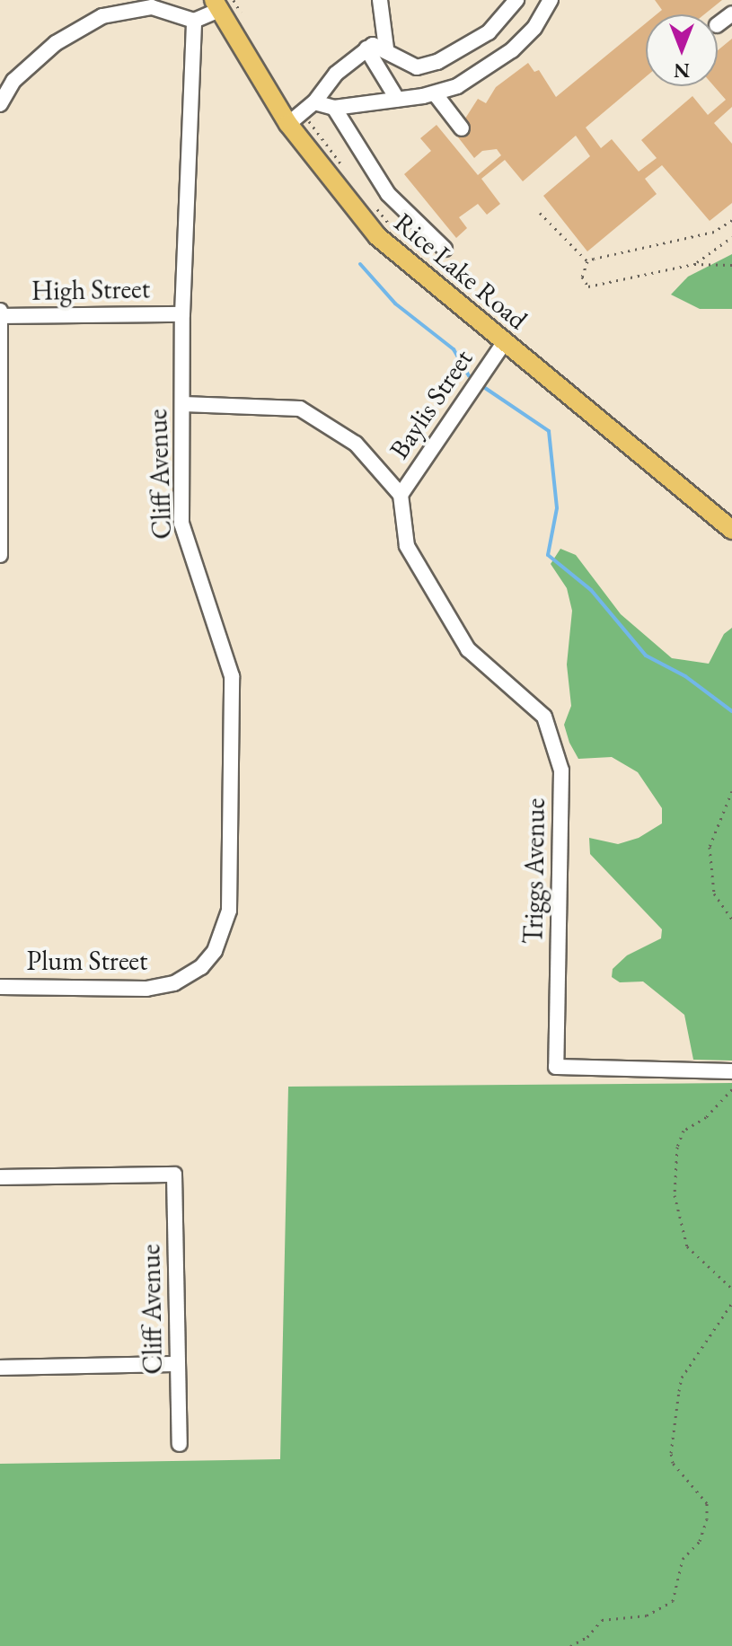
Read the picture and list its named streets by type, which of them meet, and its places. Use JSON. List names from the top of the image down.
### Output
{
  "streets": {
    "main road": ["Rice Lake Road"],
    "street": [
      "High Street",
      "Baylis Street",
      "Cliff Avenue",
      "Triggs Avenue",
      "Plum Street"
    ]
  },
  "crossings": [
    ["Rice Lake Road", "Baylis Street"],
    ["High Street", "Cliff Avenue"],
    ["Baylis Street", "Triggs Avenue"],
    ["Cliff Avenue", "Plum Street"]
  ],
  "north": "bottom"
}
